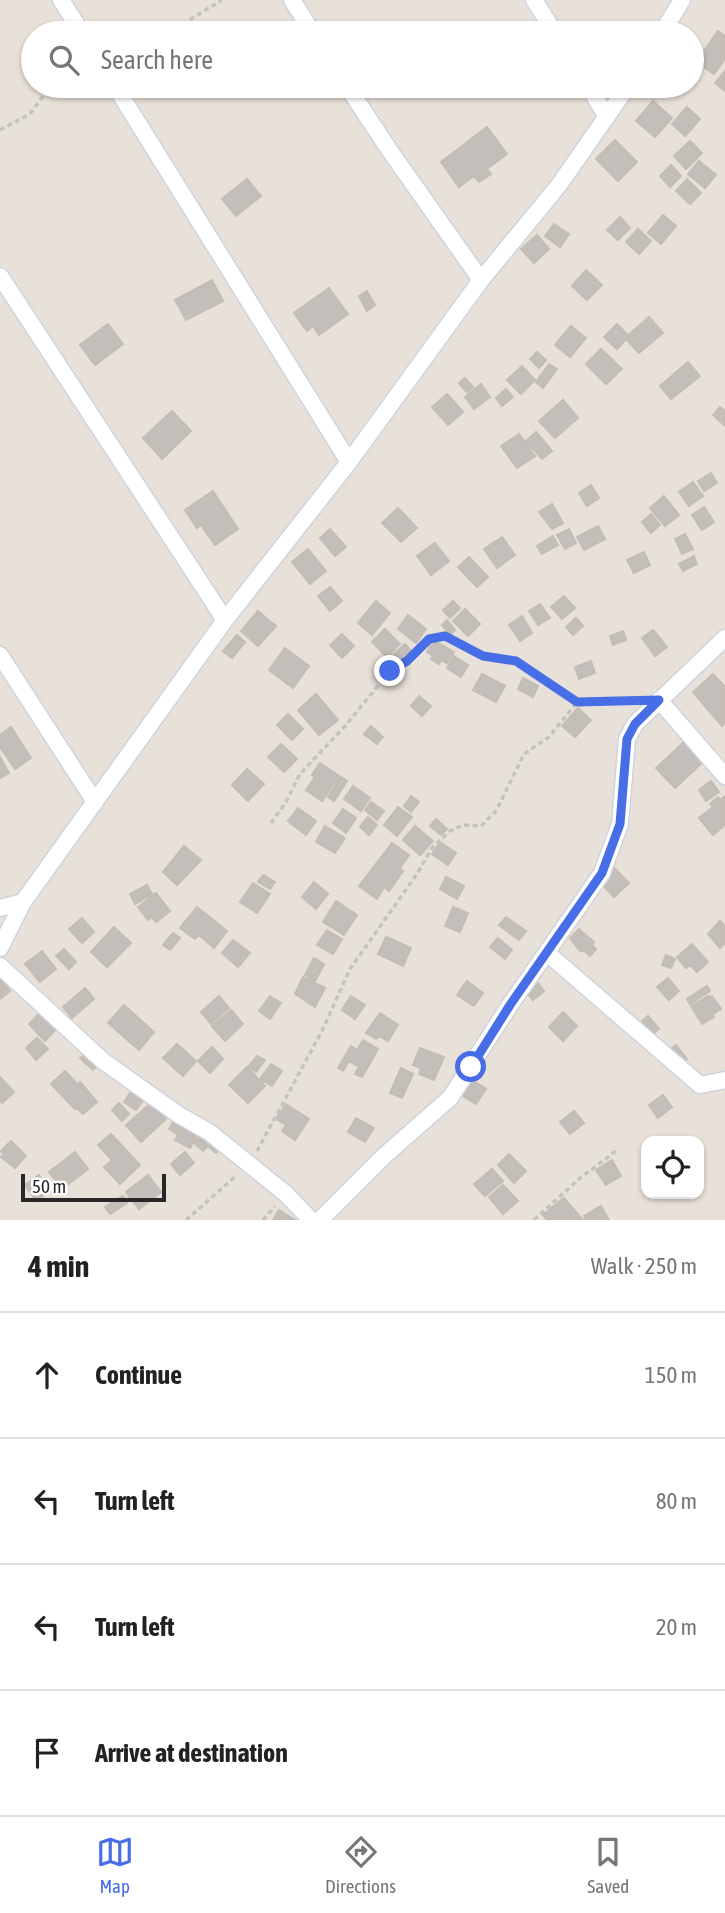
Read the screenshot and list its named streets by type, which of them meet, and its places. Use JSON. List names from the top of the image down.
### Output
{
  "scale_bar": "50 m",
  "page": {
    "search": "Search here",
    "scale": "50 m",
    "heading": ["4 min", "Walk · 250 m"],
    "list": [
      ["Continue", "150 m"],
      ["Turn left", "80 m"],
      ["Turn left", "20 m"],
      "Arrive at destination"
    ],
    "nav": ["Map", "Directions", "Saved"]
  }
}
